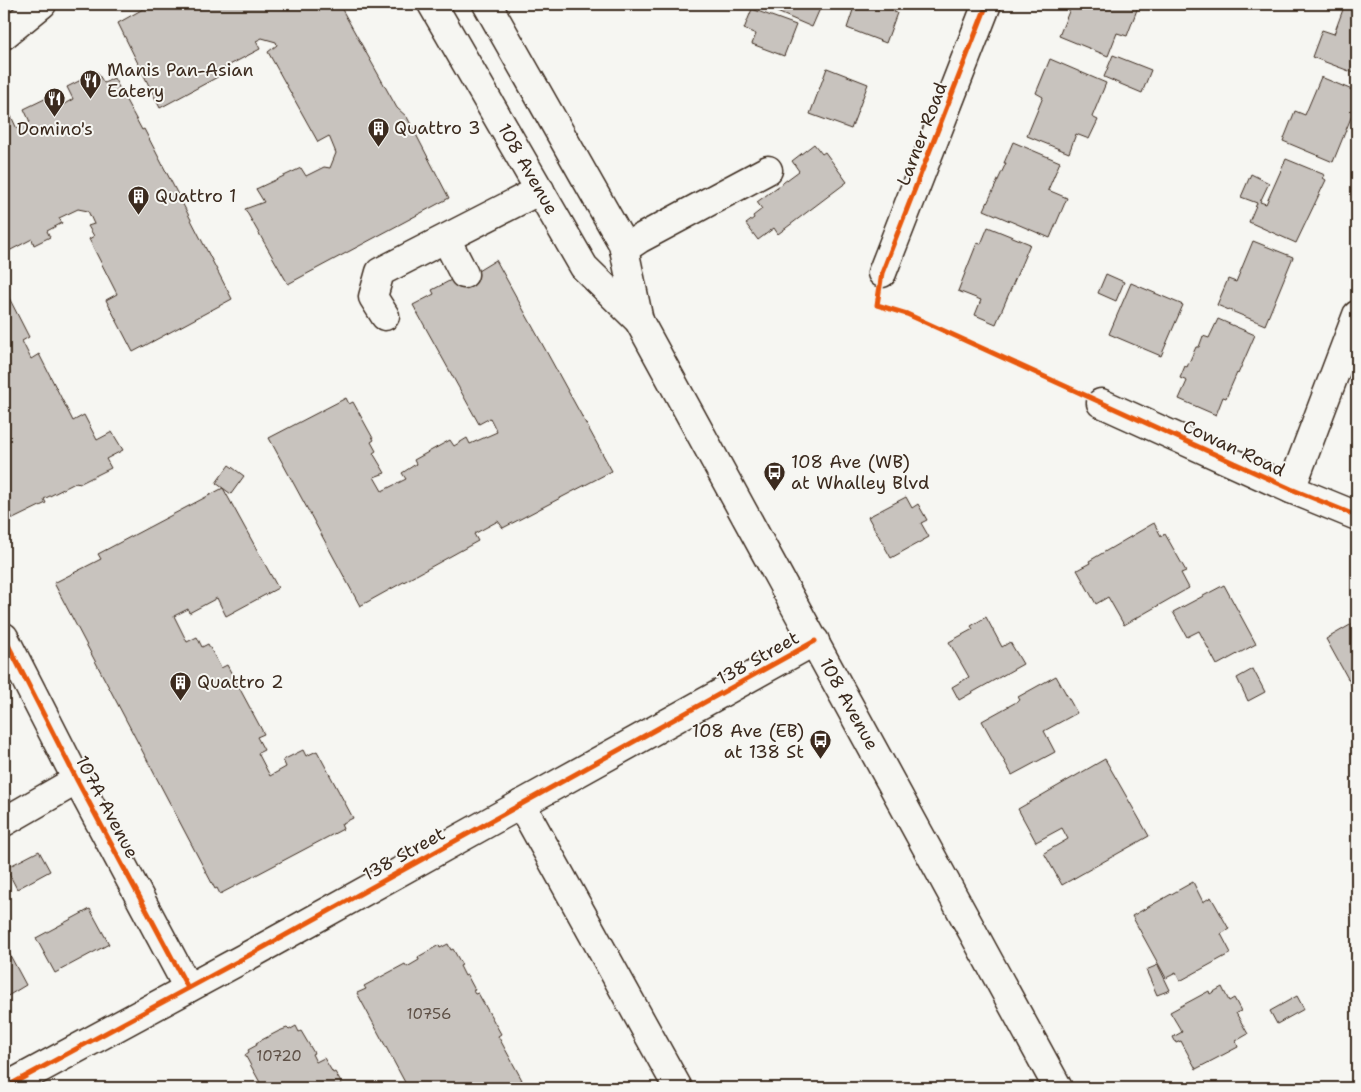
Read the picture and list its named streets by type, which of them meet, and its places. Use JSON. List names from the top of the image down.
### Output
{
  "streets": {
    "street": [
      "Larner Road",
      "108 Avenue",
      "Cowan Road",
      "138 Street",
      "107A Avenue"
    ]
  },
  "crossings": [
    ["108 Avenue", "138 Street"],
    ["138 Street", "107A Avenue"]
  ],
  "places": {
    "restaurant": ["Manis Pan-Asian Eatery", "Domino's"],
    "building": ["Quattro 3", "Quattro 1", "Quattro 2"],
    "bus stop": ["108 Ave (WB) at Whalley Blvd", "108 Ave (EB) at 138 St"]
  },
  "house_numbers": ["10756", "10720"]
}
